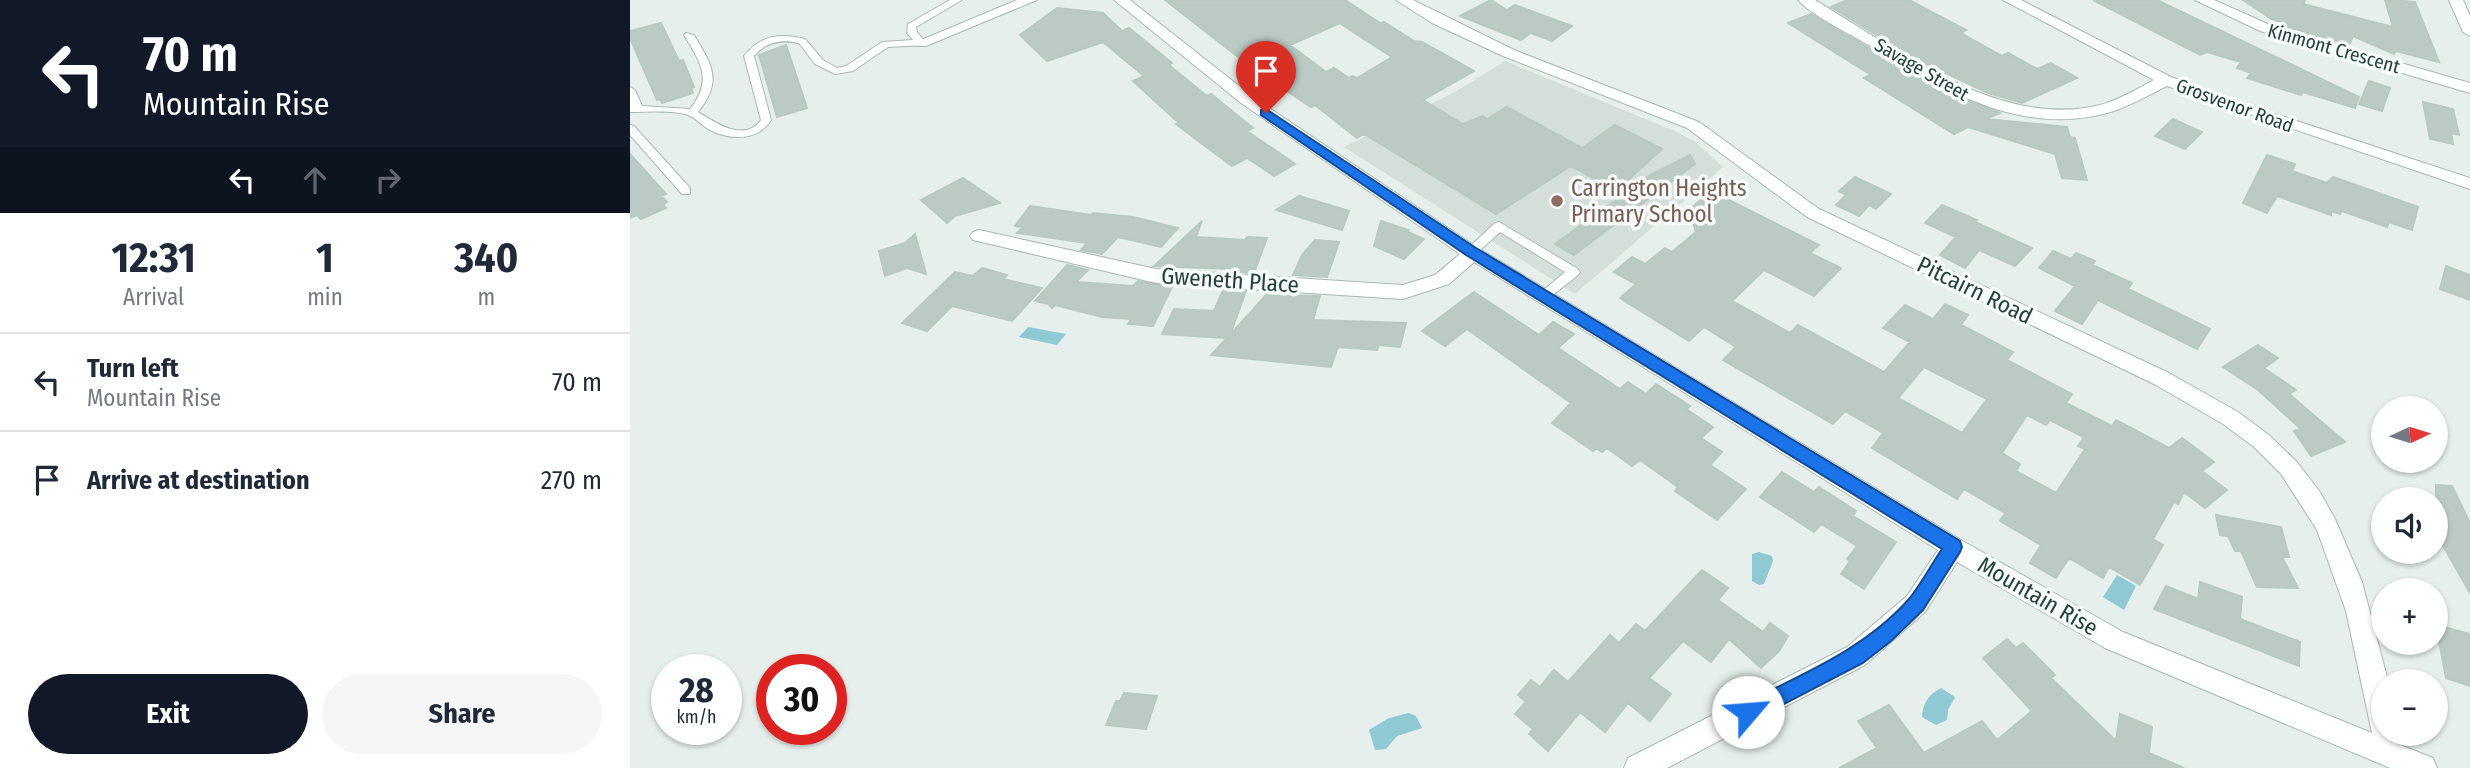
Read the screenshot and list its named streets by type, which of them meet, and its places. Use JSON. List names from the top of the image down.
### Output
{
  "streets": {
    "street": [
      "Kinmont Crescent",
      "Savage Street",
      "Grosvenor Road",
      "Gweneth Place",
      "Pitcairn Road",
      "Mountain Rise"
    ]
  },
  "crossings": [
    ["Savage Street", "Grosvenor Road"],
    ["Gweneth Place", "Mountain Rise"]
  ],
  "places": ["Carrington Heights Primary School"],
  "north": "right",
  "page": {
    "turn": ["70 m", "Mountain Rise"],
    "eta": [
      "12:31",
      "Arrival",
      "1",
      "min",
      "340",
      "m"
    ],
    "list": [
      {
        "name": "Turn left",
        "note": "Mountain Rise",
        "value": "70 m"
      },
      {
        "name": "Arrive at destination",
        "value": "270 m"
      }
    ],
    "map_buttons": ["+", "−"],
    "speed": "28 km/h",
    "limit": "30",
    "buttons": ["Exit", "Share"]
  }
}
